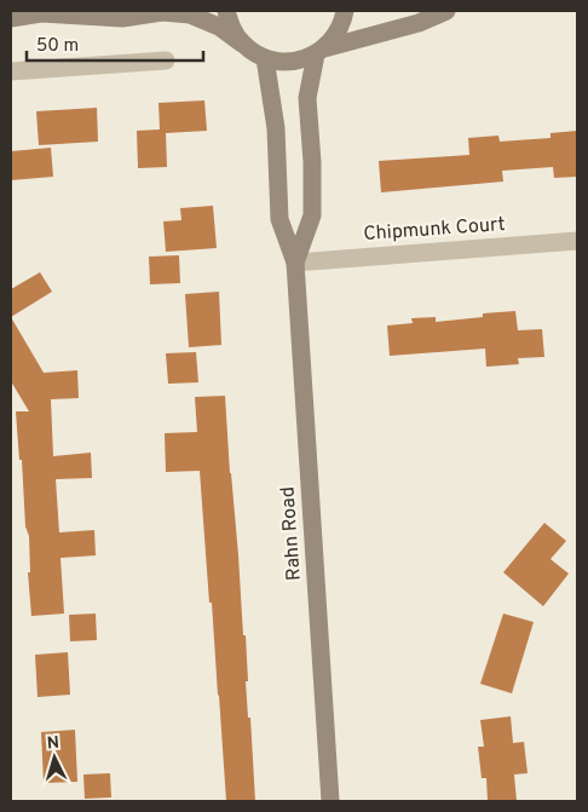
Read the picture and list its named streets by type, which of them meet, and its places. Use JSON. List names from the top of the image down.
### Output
{
  "streets": {
    "street": ["Chipmunk Court", "Rahn Road"]
  },
  "crossings": [
    ["Chipmunk Court", "Rahn Road"]
  ],
  "scale_bar": "50 m",
  "north": "top"
}
